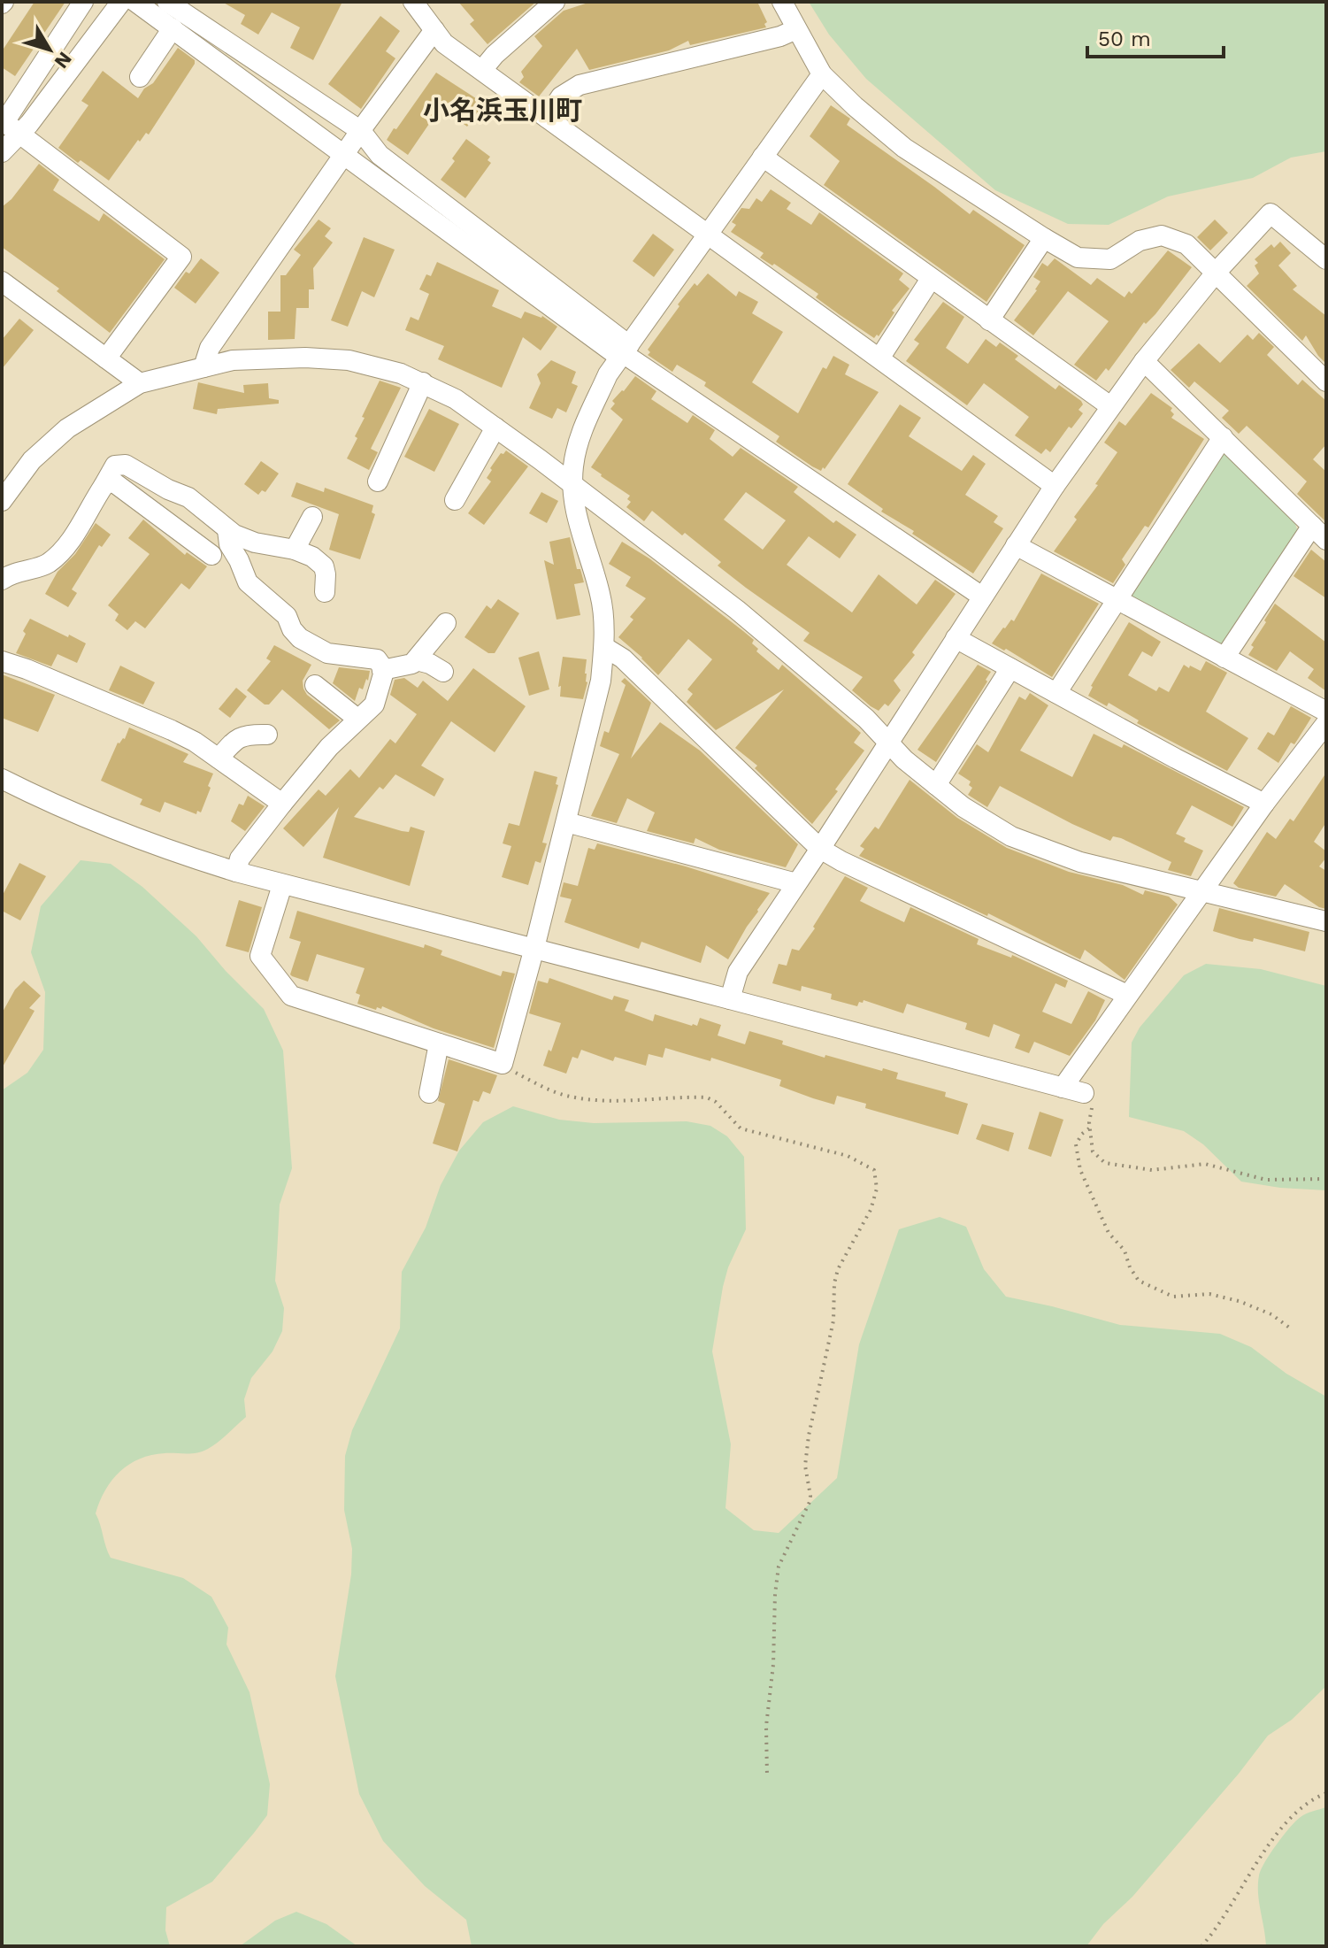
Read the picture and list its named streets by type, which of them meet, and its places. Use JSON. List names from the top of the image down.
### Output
{
  "districts": ["小名浜玉川町"],
  "scale_bar": "50 m",
  "north": "bottom right"
}
